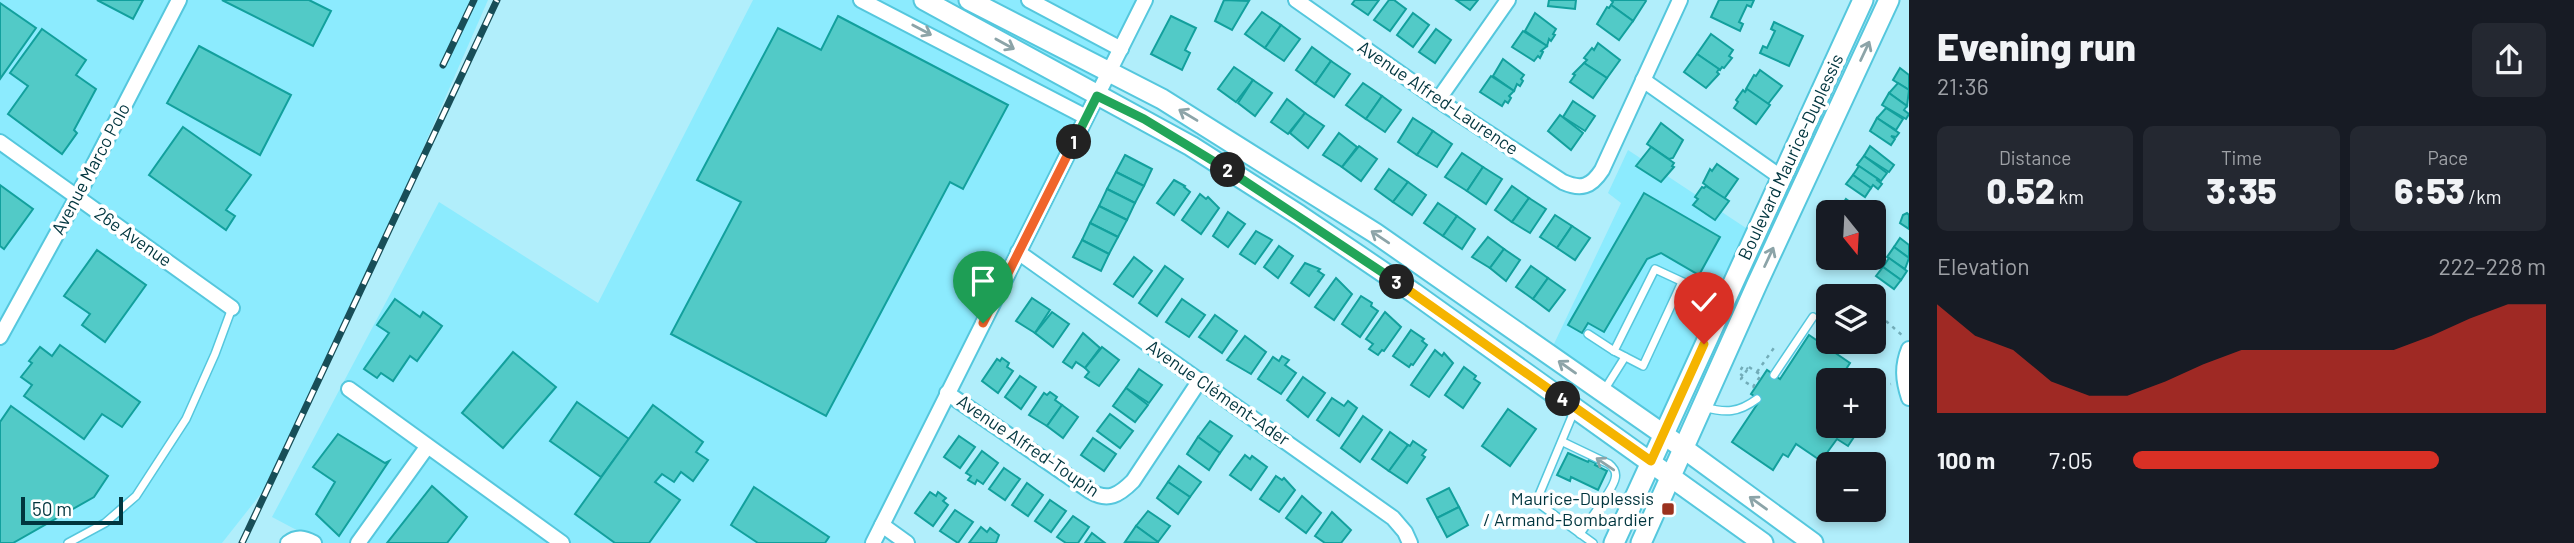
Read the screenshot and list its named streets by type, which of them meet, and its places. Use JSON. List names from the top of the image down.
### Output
{
  "streets": {
    "street": [
      "Avenue Alfred-Laurence",
      "Boulevard Maurice-Duplessis",
      "Avenue Marco Polo",
      "26e Avenue",
      "Avenue Clément-Ader",
      "Avenue Alfred-Toupin"
    ]
  },
  "crossings": [
    ["Avenue Marco Polo", "26e Avenue"],
    ["Avenue Clément-Ader", "Avenue Alfred-Toupin"]
  ],
  "places": {
    "transit": ["Maurice-Duplessis / Armand-Bombardier"]
  },
  "scale_bar": "50 m",
  "north": "bottom",
  "page": {
    "heading": ["Evening run", "21:36"],
    "stats": [
      ["Distance", "0.52 km"],
      ["Time", "3:35"],
      ["Pace", "6:53 /km"]
    ],
    "pins": [
      "1",
      "2",
      "3",
      "4"
    ],
    "map_buttons": ["+", "−"],
    "chart": ["Elevation", "222–228 m"],
    "list": [
      {
        "name": "100 m",
        "note": "7:05"
      }
    ],
    "scale": "50 m"
  }
}
